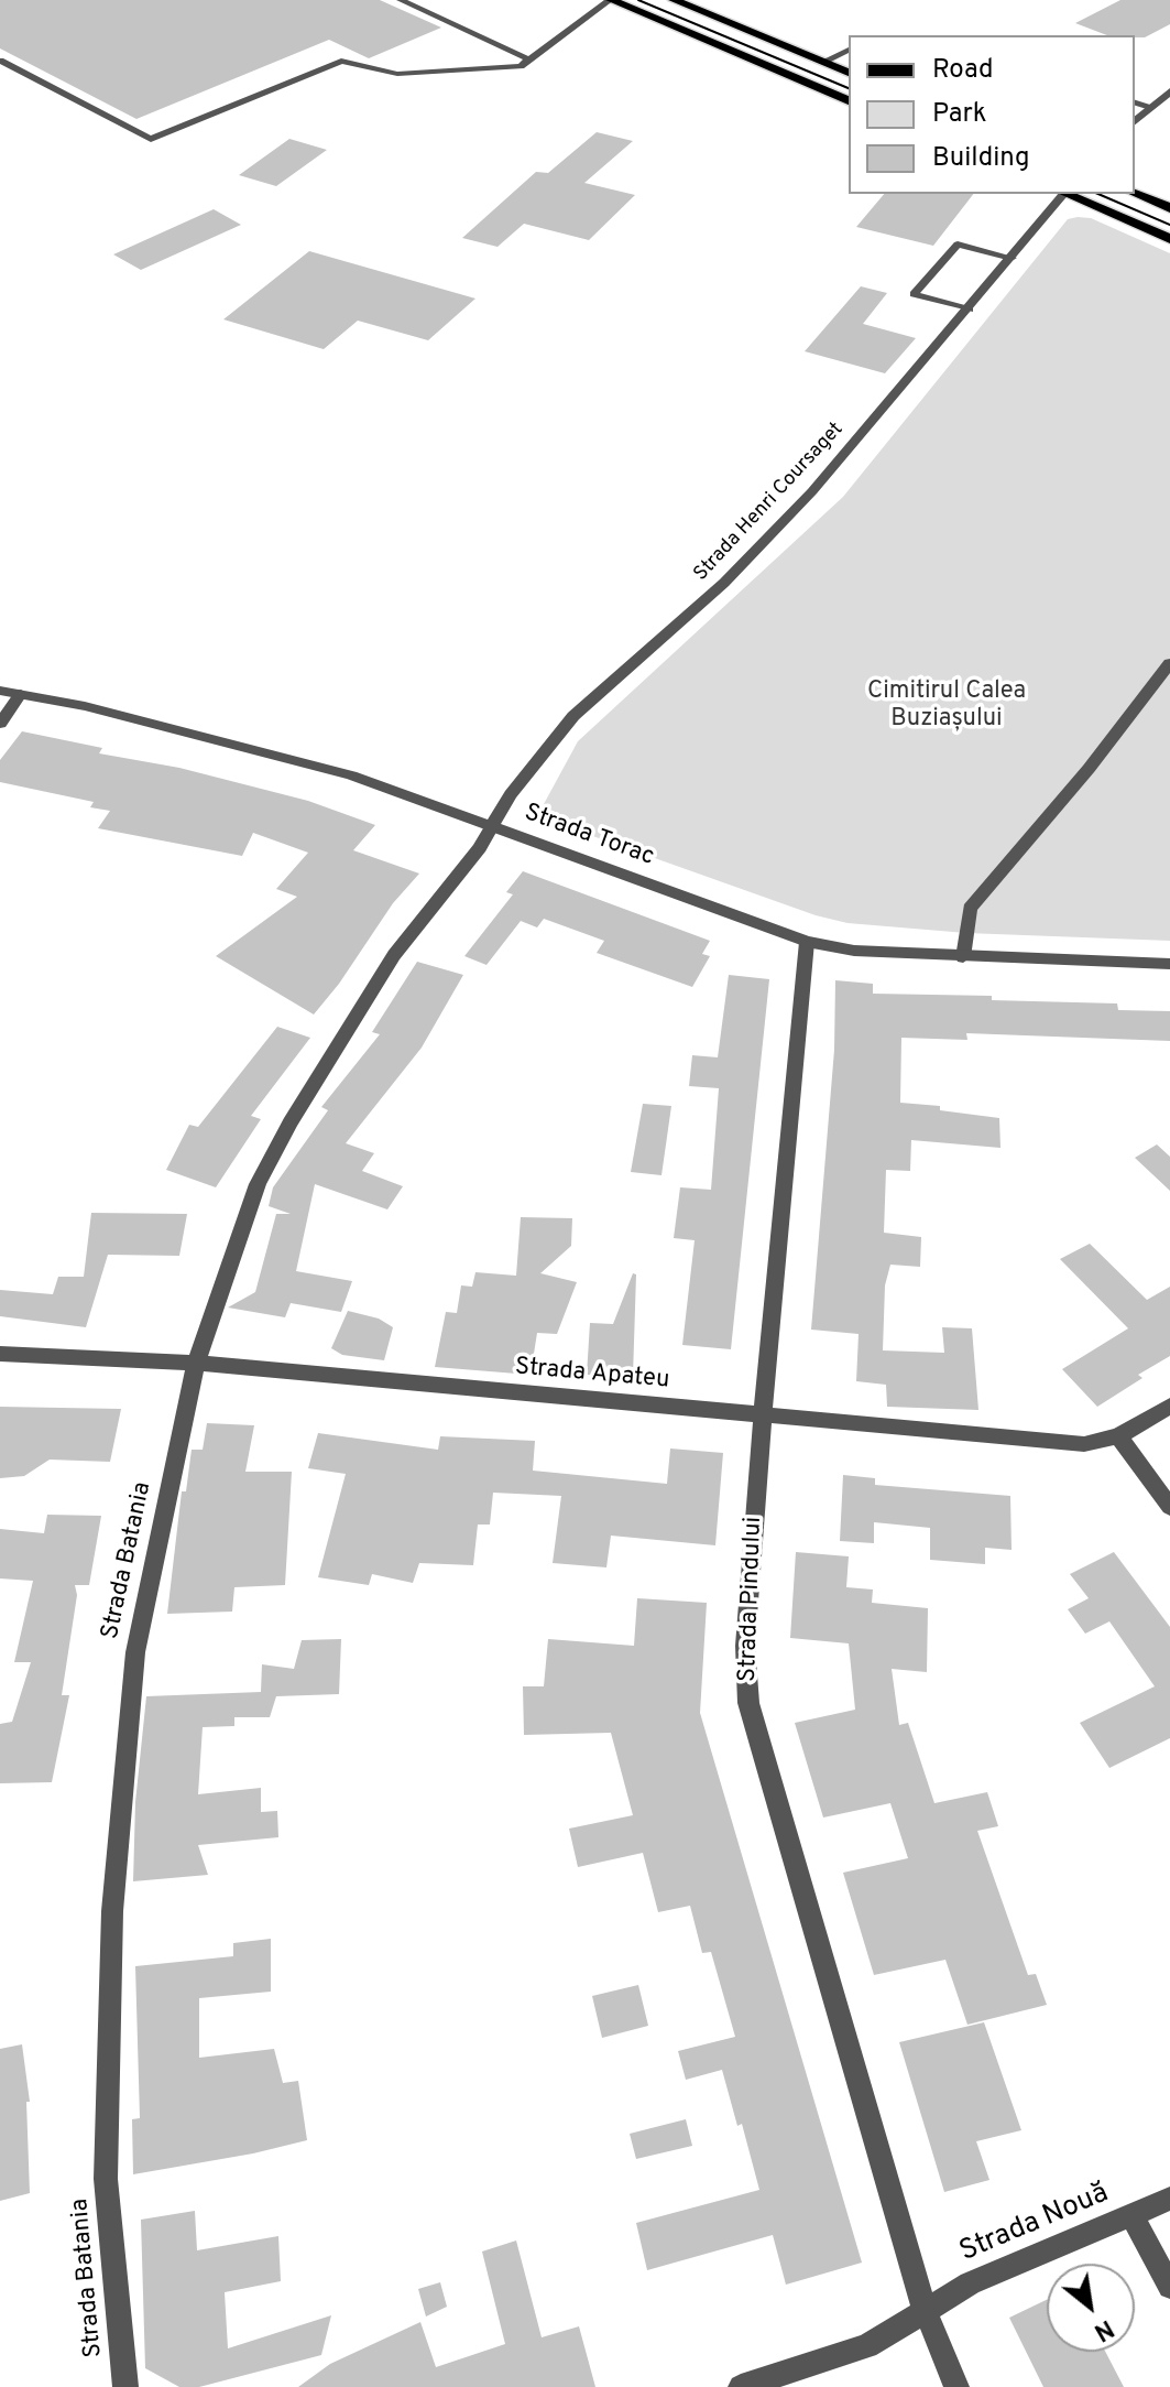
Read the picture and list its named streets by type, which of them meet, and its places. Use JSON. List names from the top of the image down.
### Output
{
  "streets": {
    "street": [
      "Strada Henri Coursaget",
      "Strada Torac",
      "Strada Apateu",
      "Strada Batania",
      "Strada Pindului",
      "Strada Nouă"
    ]
  },
  "crossings": [
    ["Strada Henri Coursaget", "Strada Torac"],
    ["Strada Henri Coursaget", "Strada Batania"],
    ["Strada Torac", "Strada Batania"],
    ["Strada Torac", "Strada Pindului"],
    ["Strada Apateu", "Strada Batania"],
    ["Strada Apateu", "Strada Pindului"],
    ["Strada Pindului", "Strada Nouă"]
  ],
  "parks": ["Cimitirul Calea Buziașului"],
  "legend": ["Road", "Park", "Building"],
  "north": "bottom right"
}
